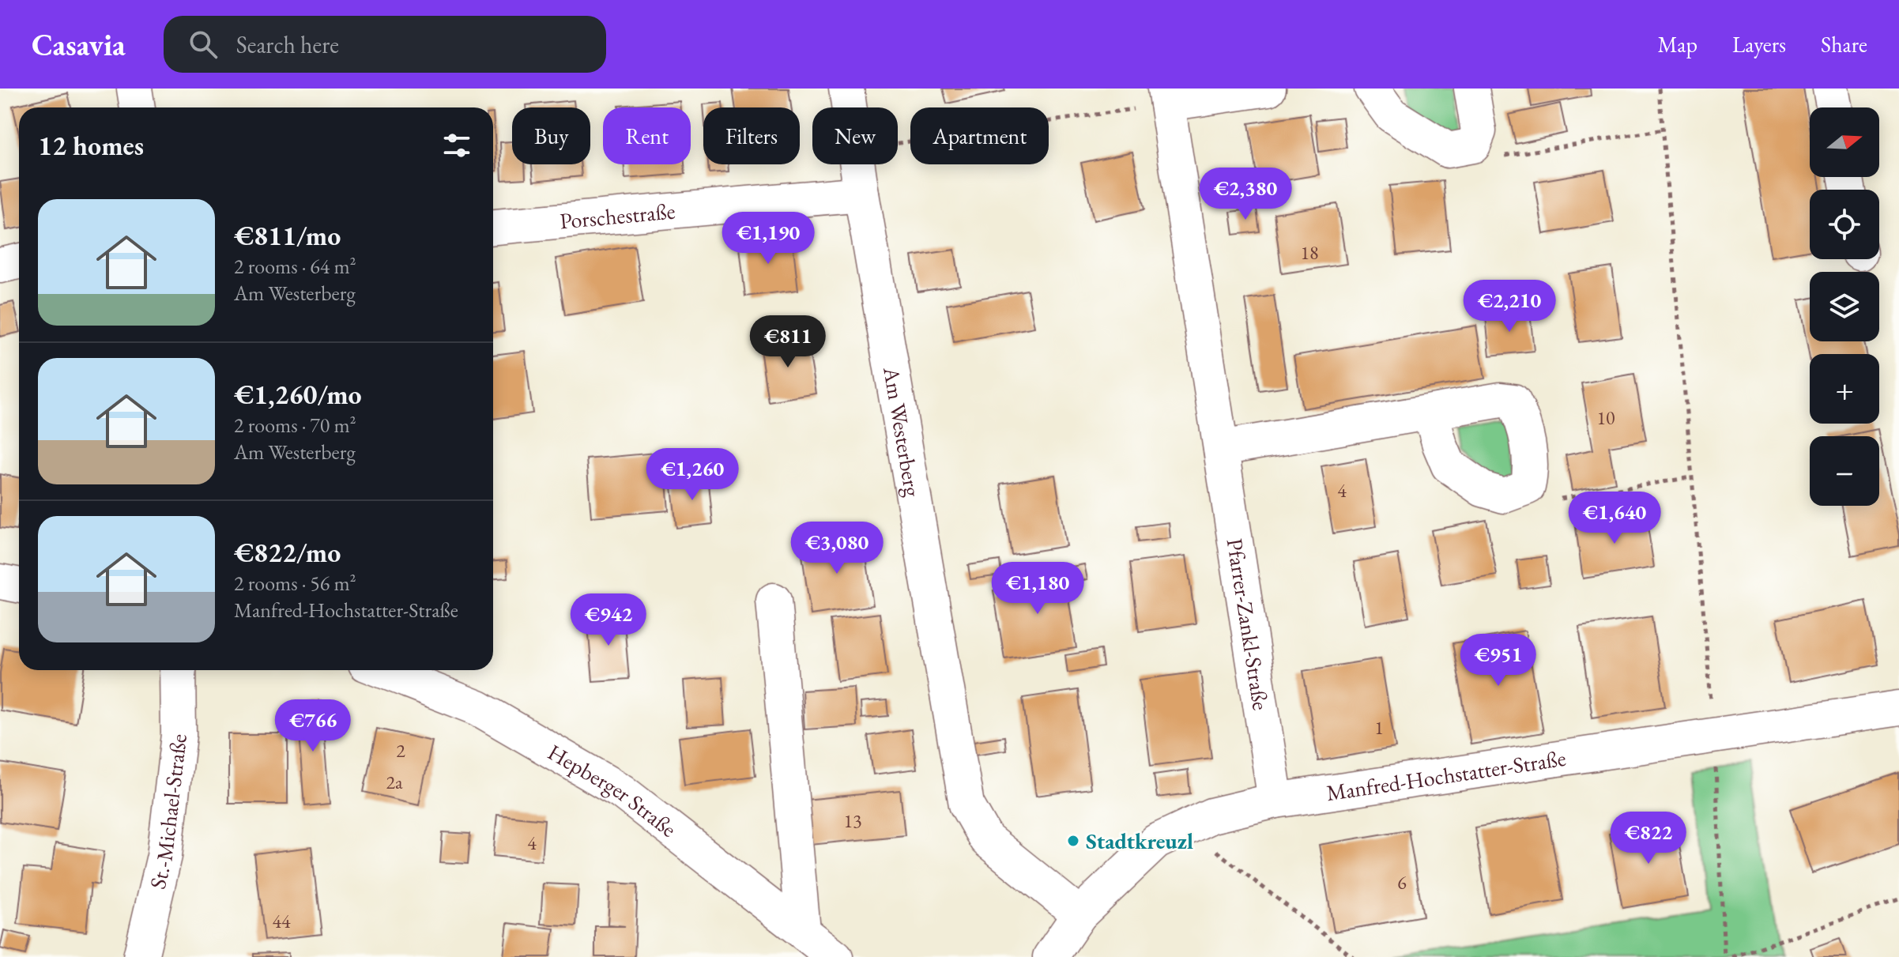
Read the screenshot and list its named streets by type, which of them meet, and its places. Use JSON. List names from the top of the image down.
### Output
{
  "streets": {
    "street": [
      "Porschestraße",
      "Am Westerberg",
      "Pfarrer-Zankl-Straße",
      "Manfred-Hochstatter-Straße",
      "Hepberger Straße",
      "St.-Michael-Straße"
    ]
  },
  "crossings": [
    ["Porschestraße", "Am Westerberg"],
    ["Am Westerberg", "Manfred-Hochstatter-Straße"],
    ["Pfarrer-Zankl-Straße", "Manfred-Hochstatter-Straße"]
  ],
  "places": ["Stadtkreuzl"],
  "house_numbers": [
    "18",
    "10",
    "4",
    "1",
    "2",
    "2a",
    "13",
    "4",
    "6",
    "44"
  ],
  "north": "right",
  "page": {
    "header": "Casavia",
    "search": "Search here",
    "nav": ["Map", "Layers", "Share"],
    "map_buttons": ["+", "−"],
    "chip": [
      "Buy",
      "Rent",
      "Filters",
      "New",
      "Apartment"
    ],
    "heading": "12 homes",
    "price": [
      "€2,380",
      "€1,190",
      "€2,210",
      "€811",
      "€1,260",
      "€1,640",
      "€3,080",
      "€1,180",
      "€942",
      "€951",
      "€766",
      "€822"
    ],
    "list": [
      {
        "name": "€811/mo",
        "note": "2 rooms · 64 m² · Am Westerberg"
      },
      {
        "name": "€1,260/mo",
        "note": "2 rooms · 70 m² · Am Westerberg"
      },
      {
        "name": "€822/mo",
        "note": "2 rooms · 56 m² · Manfred-Hochstatter-Straße"
      }
    ]
  }
}
